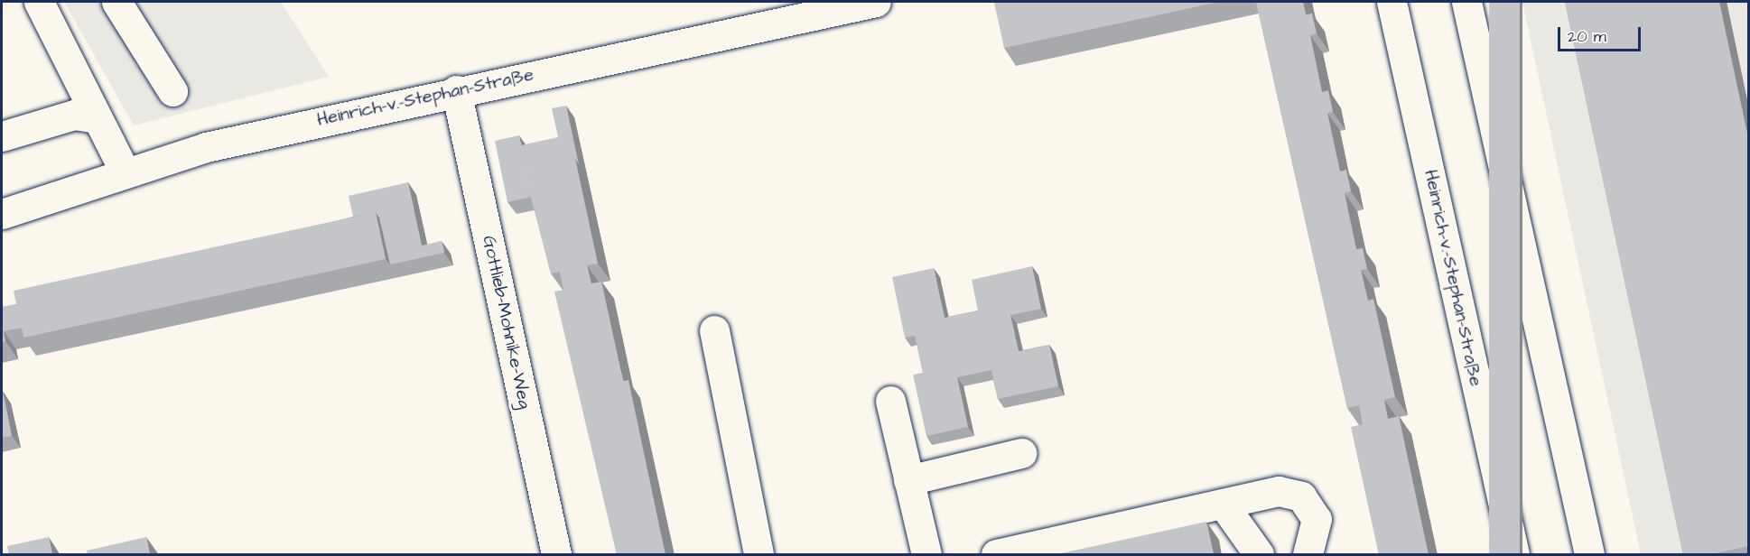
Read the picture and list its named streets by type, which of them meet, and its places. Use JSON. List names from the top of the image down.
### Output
{
  "streets": {
    "street": ["Heinrich-v.-Stephan-Straße", "Gottlieb-Mohnike-Weg"]
  },
  "crossings": [
    ["Heinrich-v.-Stephan-Straße", "Gottlieb-Mohnike-Weg"]
  ],
  "scale_bar": "20 m"
}
